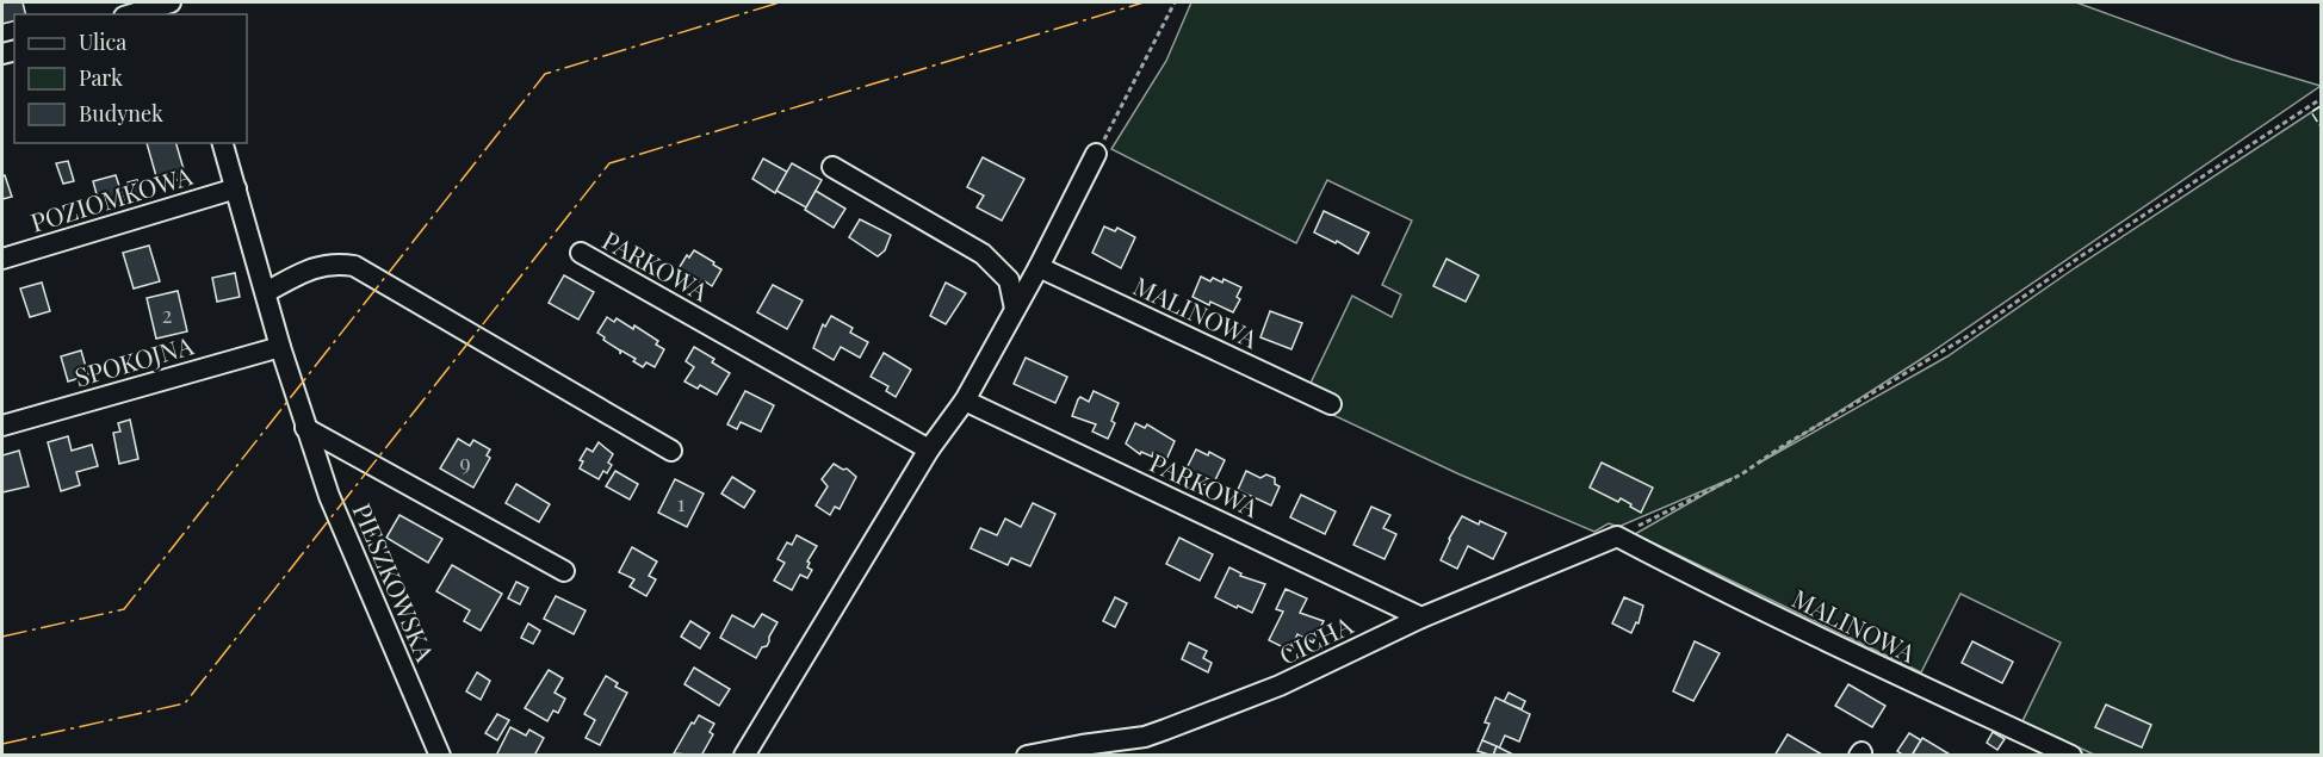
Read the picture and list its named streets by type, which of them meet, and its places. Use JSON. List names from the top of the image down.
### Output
{
  "streets": {
    "street": [
      "POZIOMKOWA",
      "PARKOWA",
      "MALINOWA",
      "SPOKOJNA",
      "PIESZKOWSKA",
      "CICHA"
    ]
  },
  "crossings": [
    ["POZIOMKOWA", "PIESZKOWSKA"],
    ["PARKOWA", "CICHA"],
    ["MALINOWA", "CICHA"],
    ["SPOKOJNA", "PIESZKOWSKA"]
  ],
  "house_numbers": ["2", "9", "1"],
  "legend": ["Ulica", "Park", "Budynek"]
}
